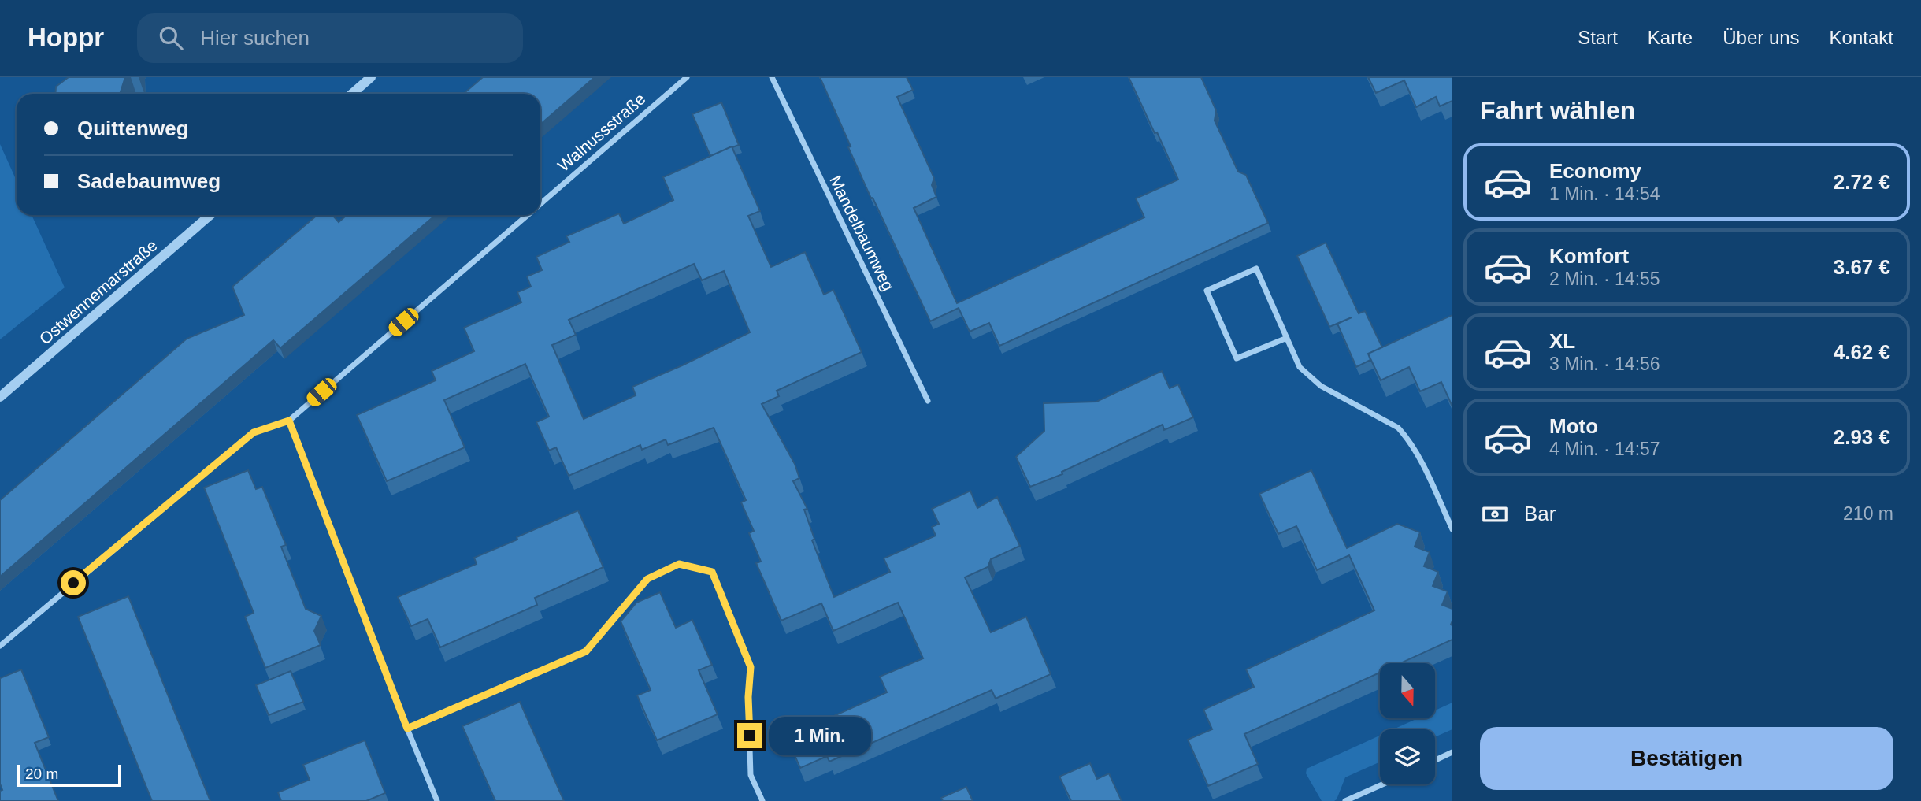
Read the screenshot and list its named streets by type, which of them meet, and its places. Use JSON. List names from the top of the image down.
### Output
{
  "streets": {
    "street": ["Walnussstraße", "Mandelbaumweg", "Ostwennemarstraße"]
  },
  "scale_bar": "20 m",
  "north": "bottom",
  "page": {
    "header": "Hoppr",
    "search": "Hier suchen",
    "nav": [
      "Start",
      "Karte",
      "Über uns",
      "Kontakt"
    ],
    "heading": "Fahrt wählen",
    "banner": ["Quittenweg", "Sadebaumweg"],
    "list": [
      {
        "name": "Economy",
        "note": "1 Min. · 14:54",
        "value": "2.72 €"
      },
      {
        "name": "Komfort",
        "note": "2 Min. · 14:55",
        "value": "3.67 €"
      },
      {
        "name": "XL",
        "note": "3 Min. · 14:56",
        "value": "4.62 €"
      },
      {
        "name": "Moto",
        "note": "4 Min. · 14:57",
        "value": "2.93 €"
      }
    ],
    "pay": ["Bar", "210 m"],
    "buttons": "Bestätigen",
    "bubble": "1 Min.",
    "scale": "20 m"
  }
}
